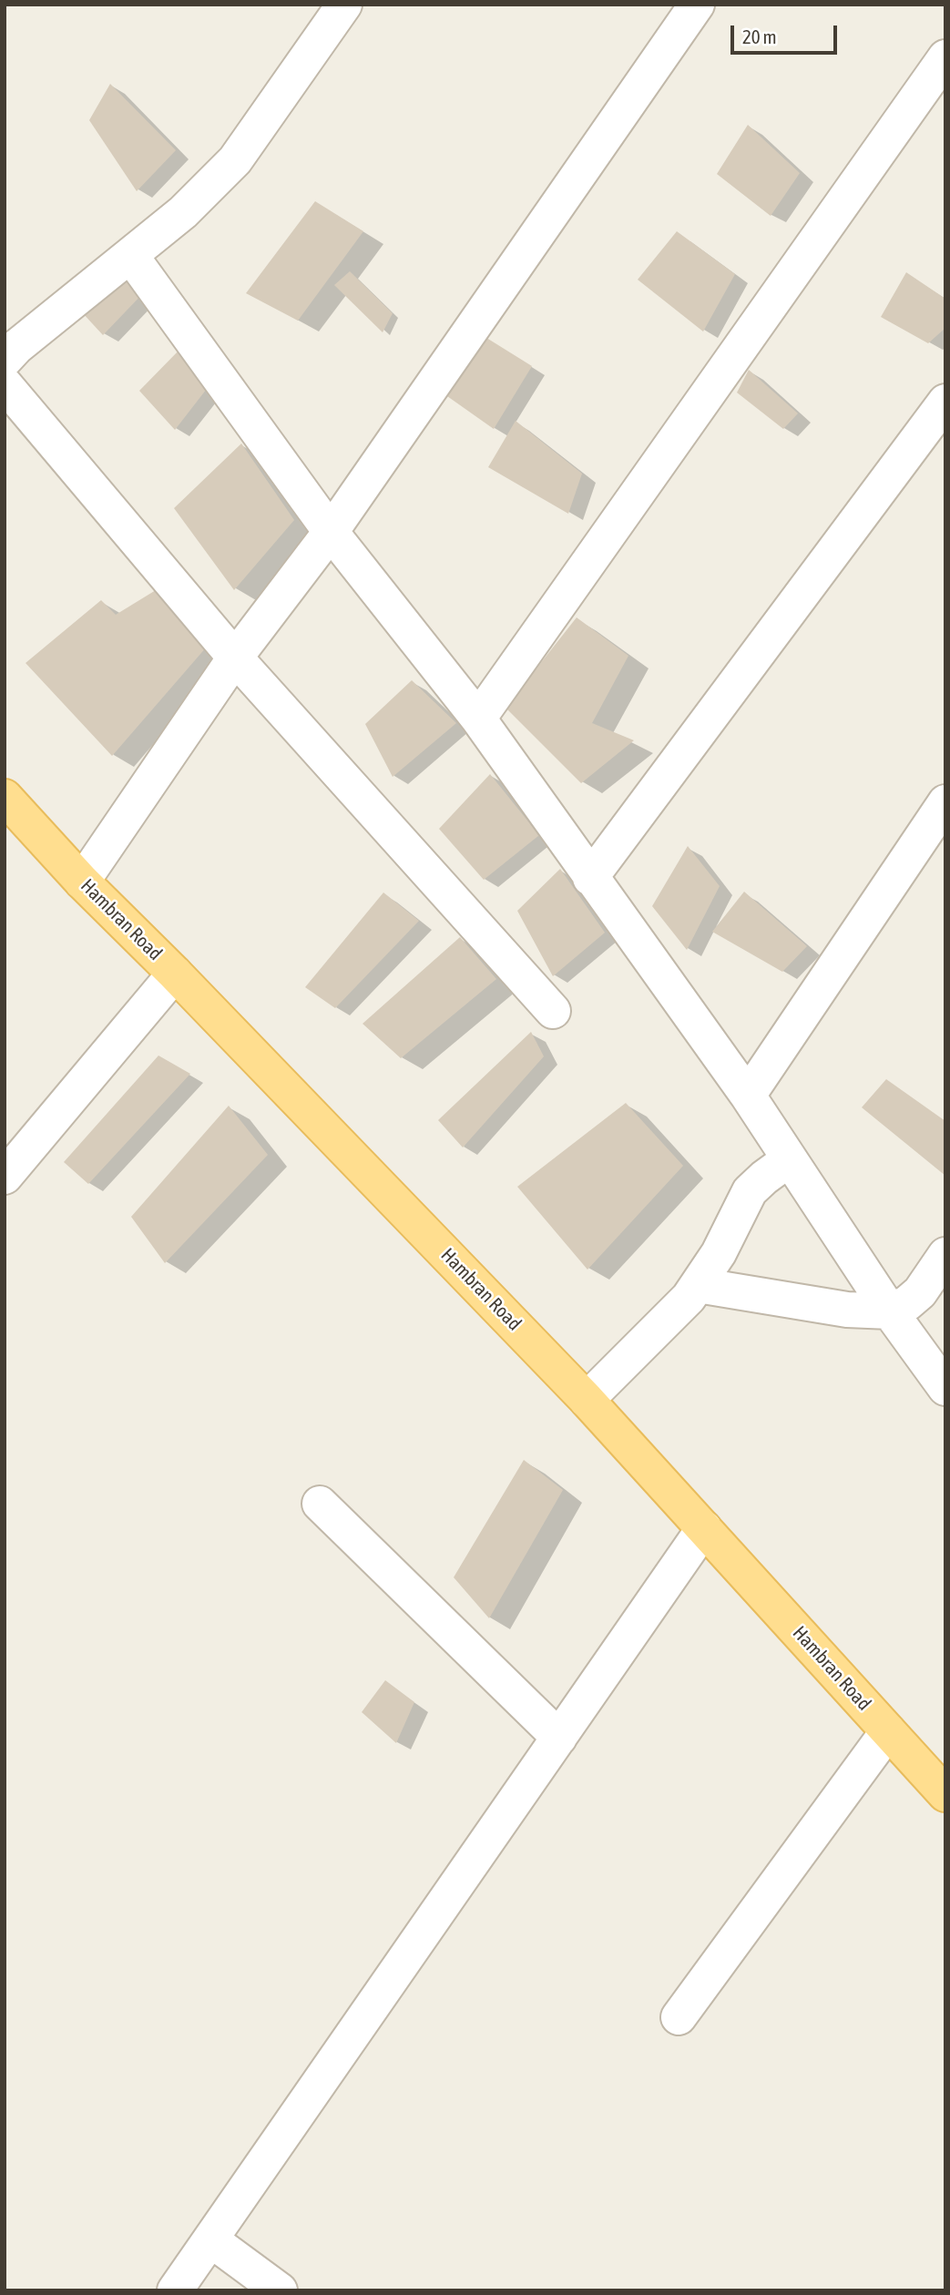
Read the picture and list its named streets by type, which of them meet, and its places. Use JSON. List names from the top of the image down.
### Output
{
  "streets": {
    "main road": ["Hambran Road"]
  },
  "scale_bar": "20 m"
}
